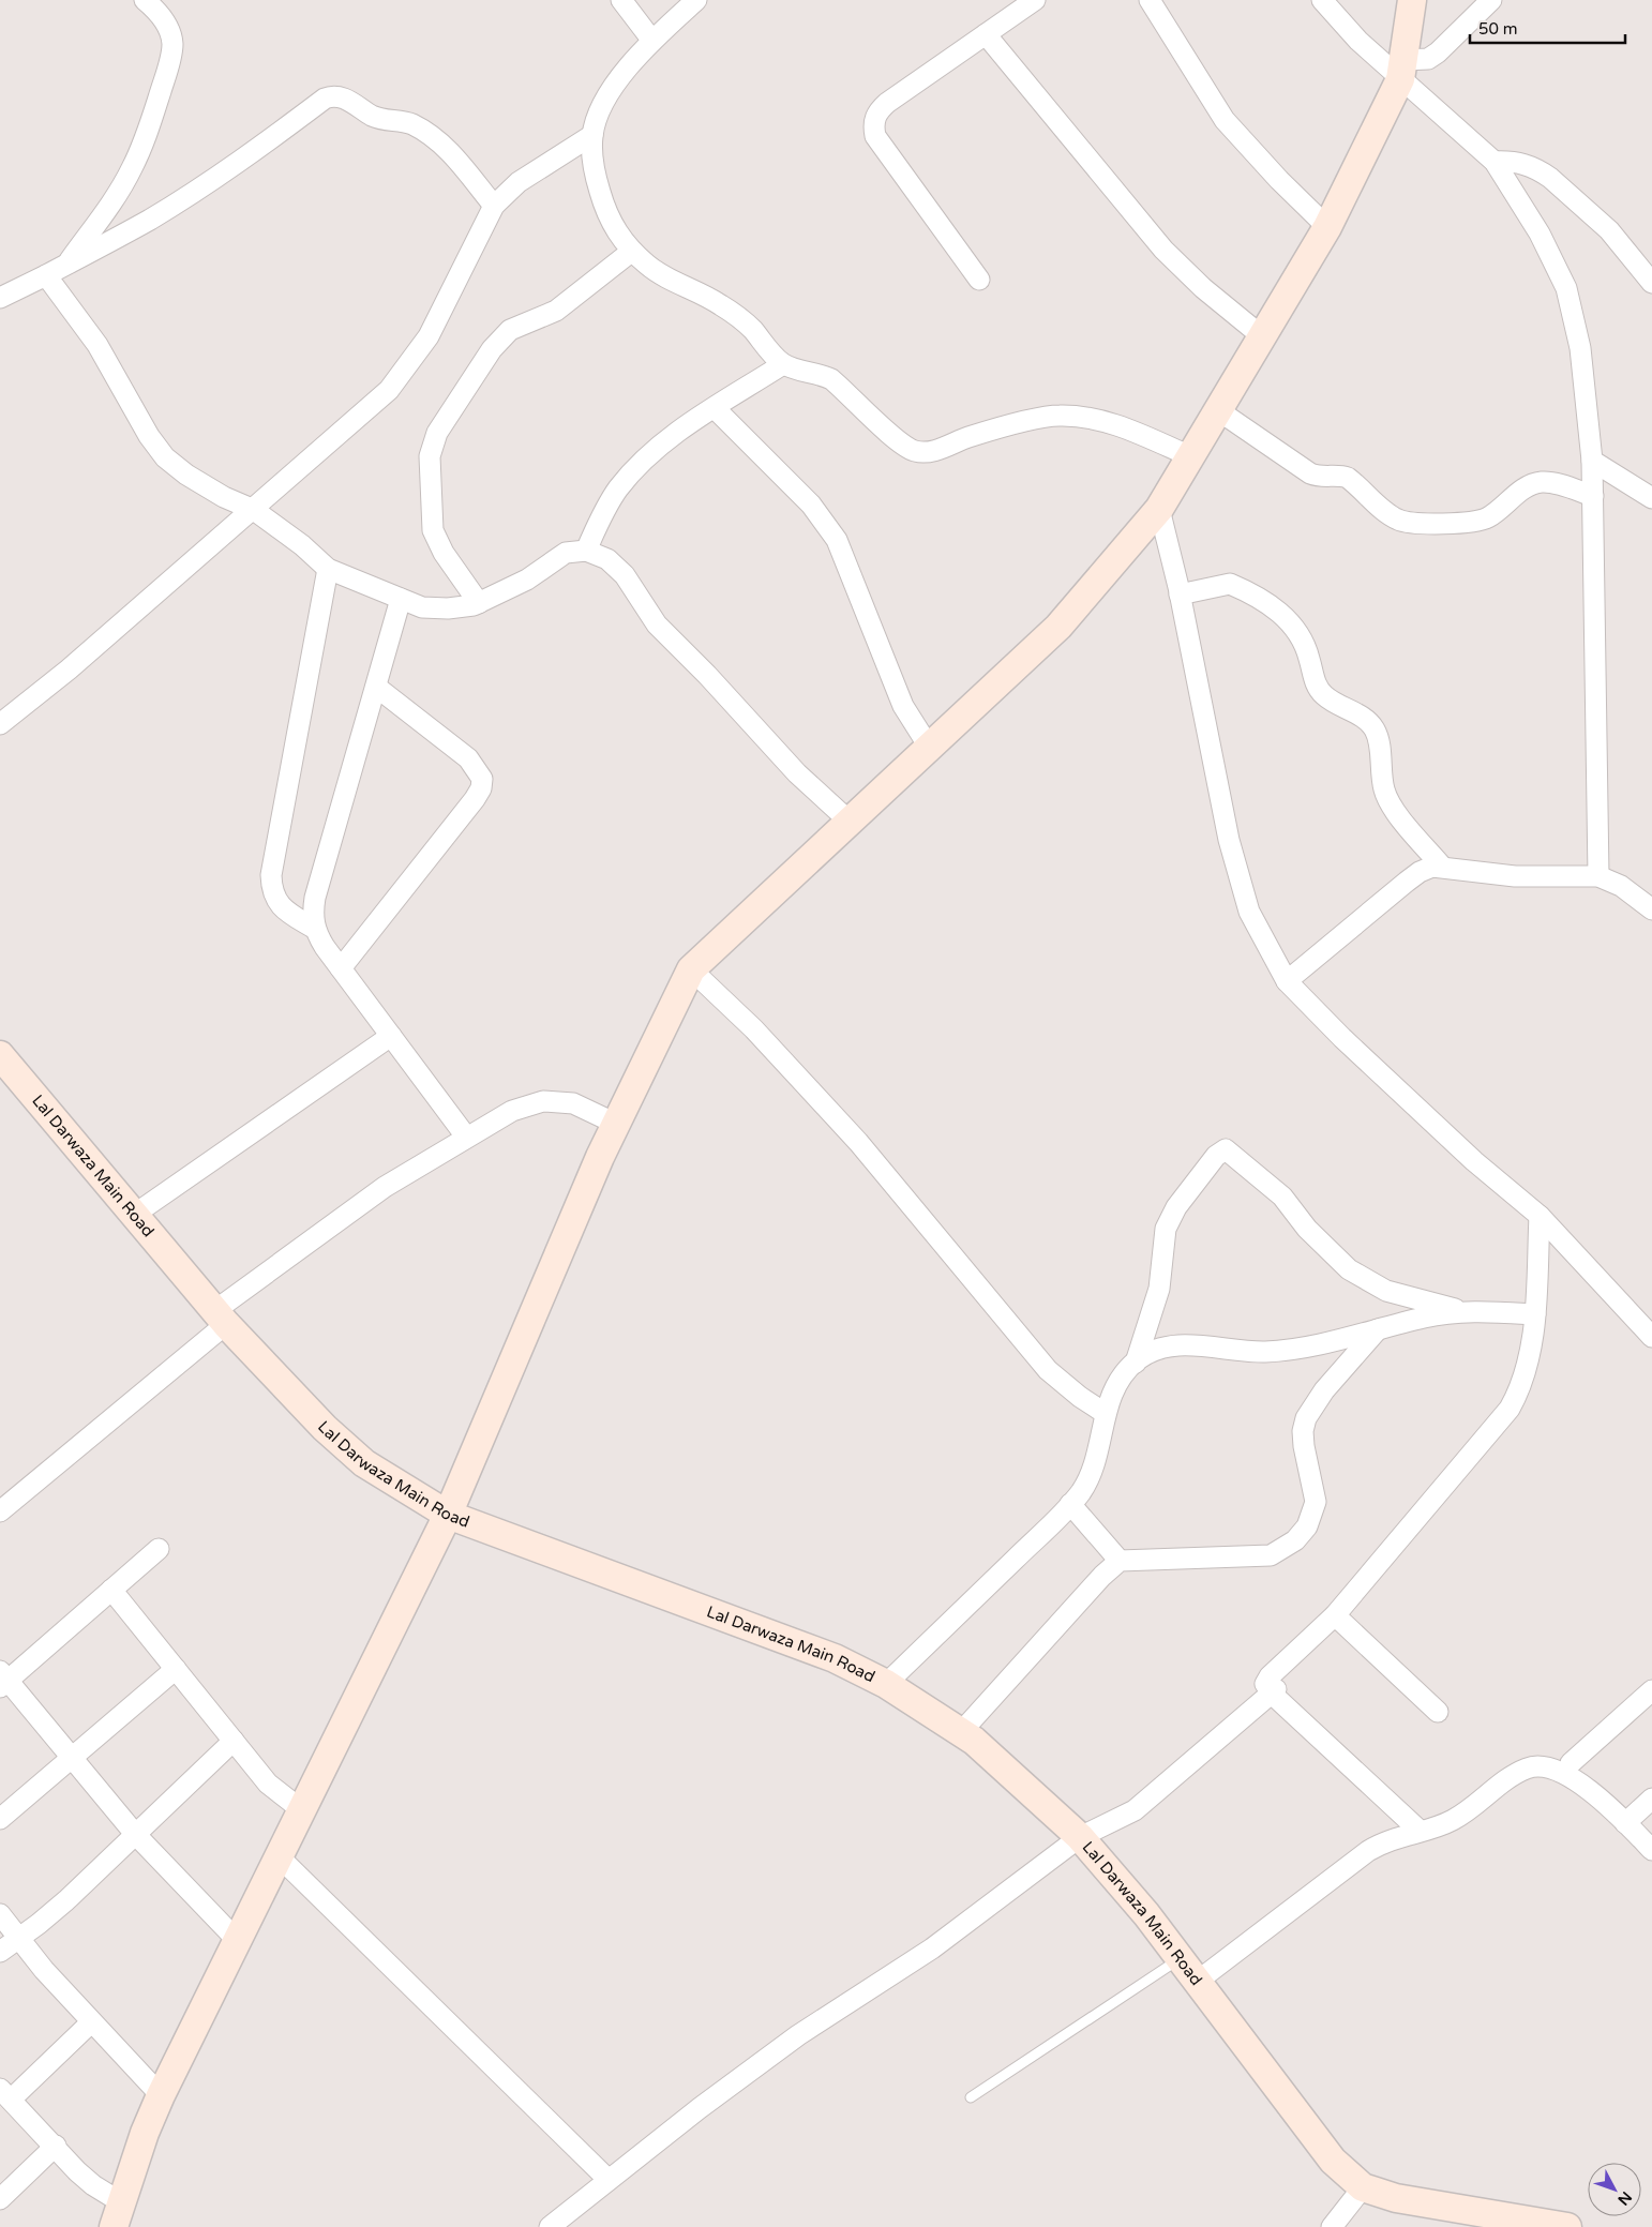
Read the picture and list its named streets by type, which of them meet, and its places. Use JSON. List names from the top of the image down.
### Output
{
  "streets": {
    "street": ["Lal Darwaza Main Road"]
  },
  "scale_bar": "50 m",
  "north": "bottom right"
}
